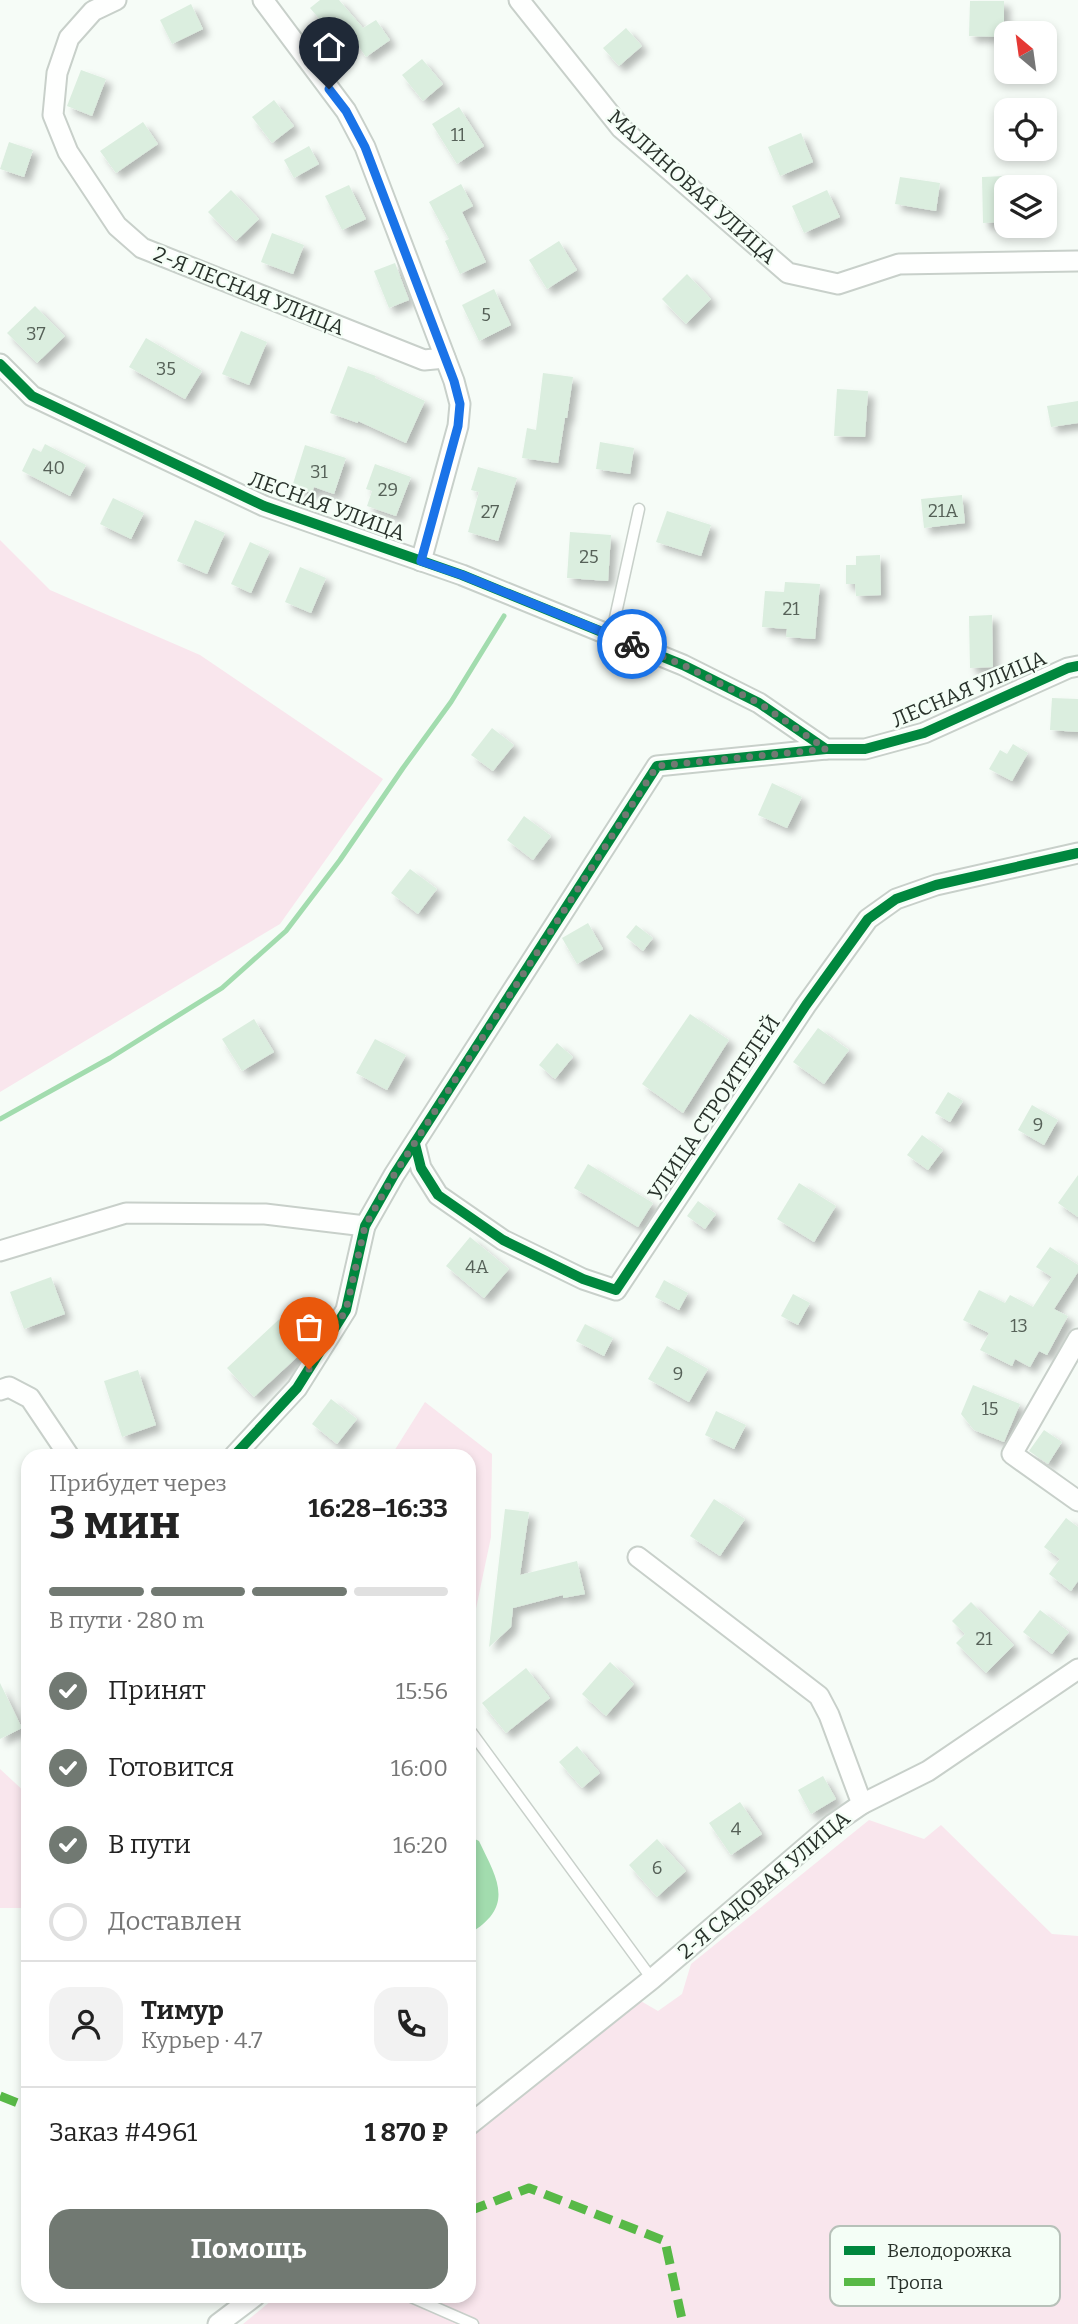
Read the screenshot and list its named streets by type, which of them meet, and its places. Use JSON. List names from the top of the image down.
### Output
{
  "streets": {
    "street": [
      "МАЛИНОВАЯ УЛИЦА",
      "2-Я ЛЕСНАЯ УЛИЦА",
      "ЛЕСНАЯ УЛИЦА",
      "УЛИЦА СТРОИТЕЛЕЙ",
      "2-Я САДОВАЯ УЛИЦА"
    ]
  },
  "house_numbers": [
    "11",
    "5",
    "37",
    "35",
    "40",
    "31",
    "29",
    "21А",
    "27",
    "25",
    "21",
    "9",
    "4А",
    "13",
    "9",
    "15",
    "21",
    "4",
    "6"
  ],
  "legend": ["Велодорожка", "Тропа"],
  "north": "top left",
  "page": {
    "heading": ["3 мин", "Прибудет через", "16:28–16:33"],
    "panel": [
      "Тимур",
      "Курьер · 4.7",
      "Заказ #4961",
      "1 870 ₽"
    ],
    "bar": "В пути · 280 m",
    "list": [
      ["Принят", "15:56"],
      ["Готовится", "16:00"],
      ["В пути", "16:20"],
      "Доставлен"
    ],
    "buttons": "Помощь"
  }
}
